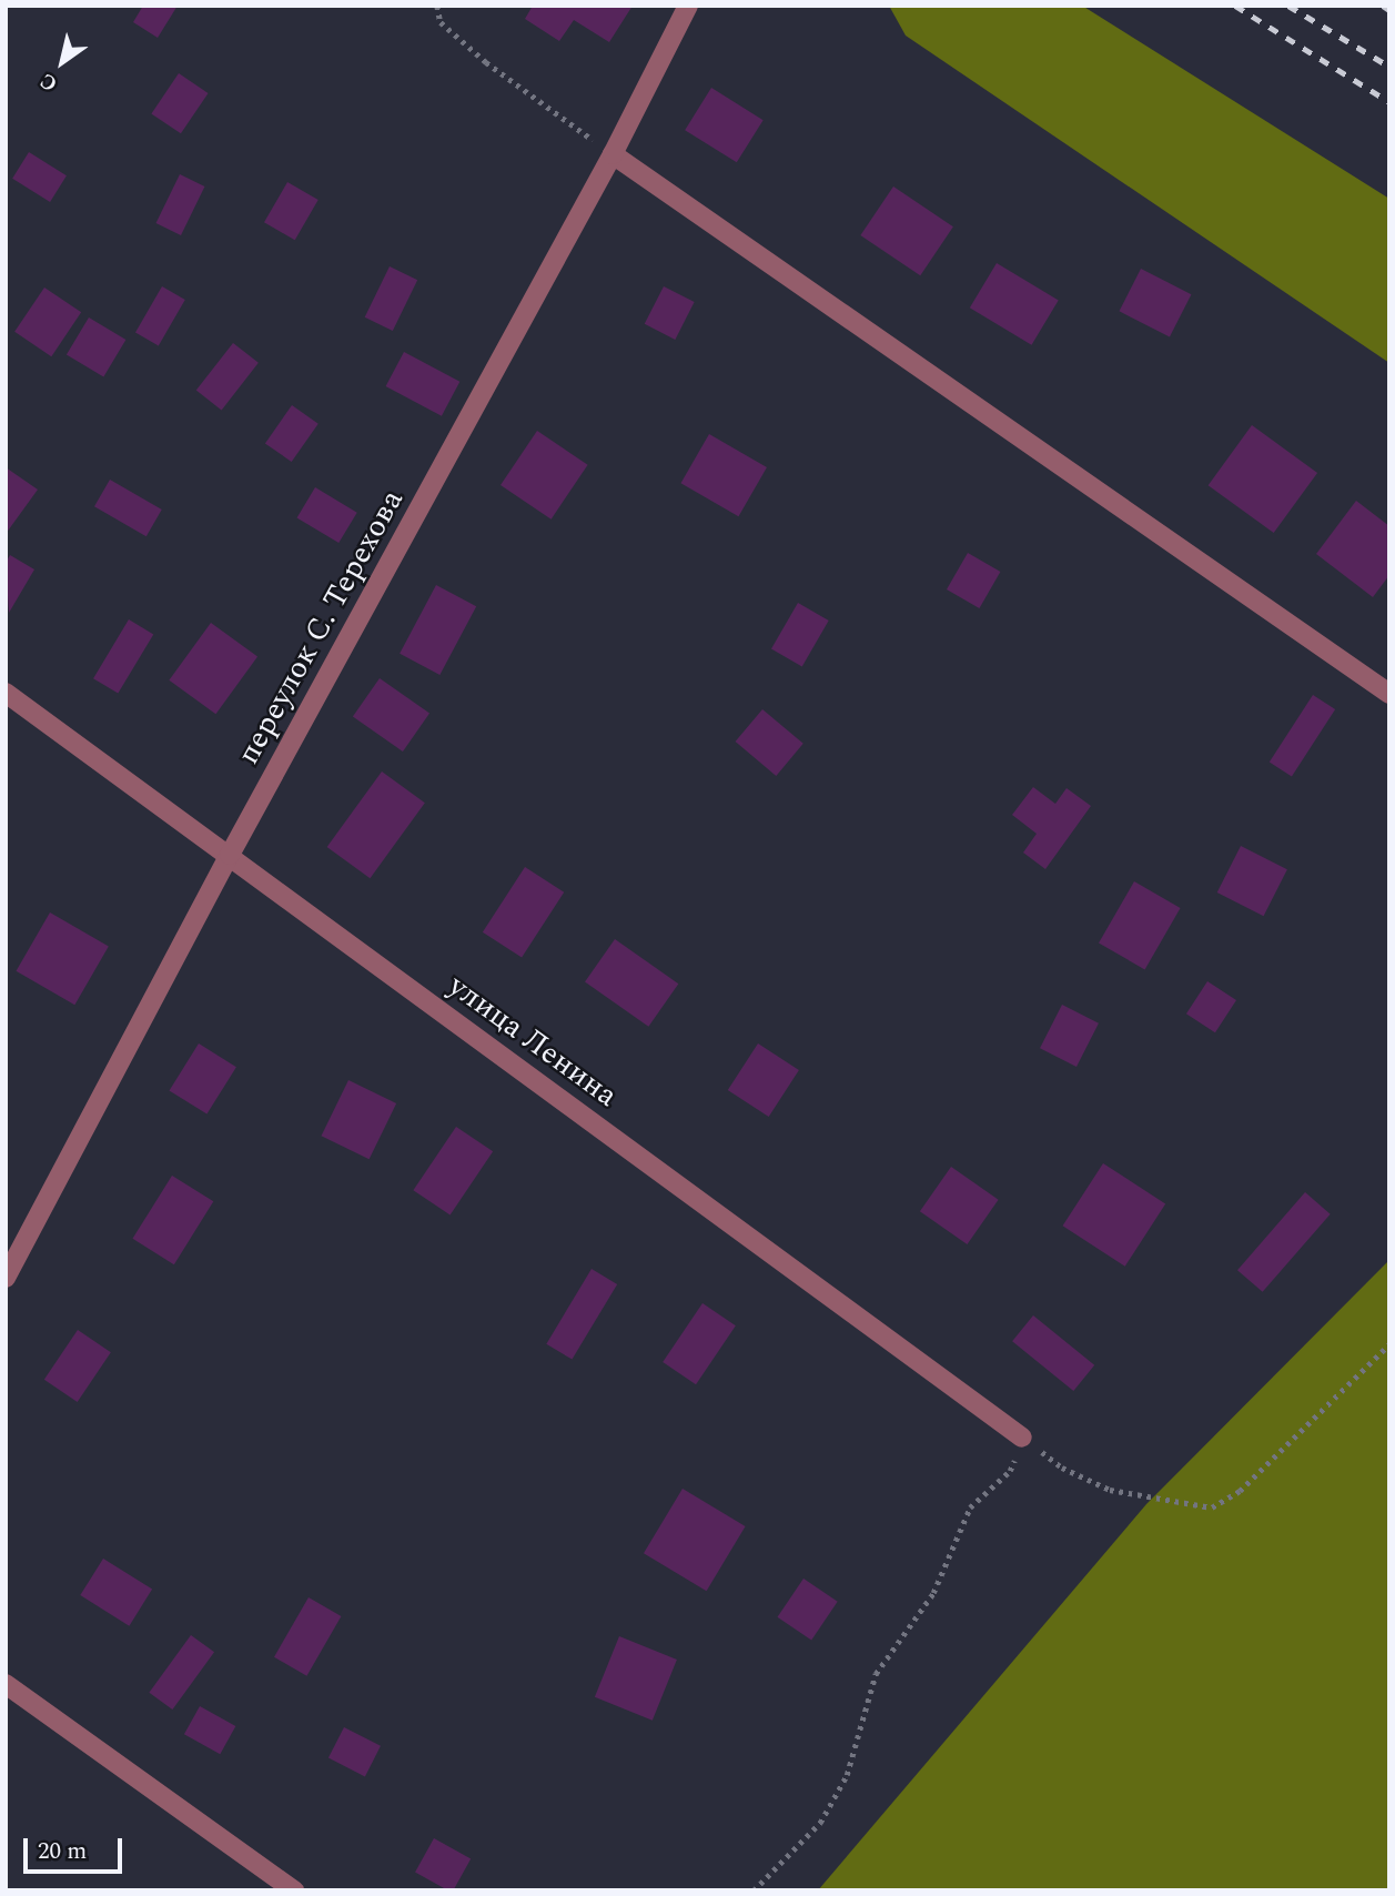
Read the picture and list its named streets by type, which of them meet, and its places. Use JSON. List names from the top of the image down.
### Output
{
  "streets": {
    "street": ["переулок С. Терехова", "улица Ленина"]
  },
  "crossings": [
    ["переулок С. Терехова", "улица Ленина"]
  ],
  "scale_bar": "20 m",
  "north": "bottom left"
}
